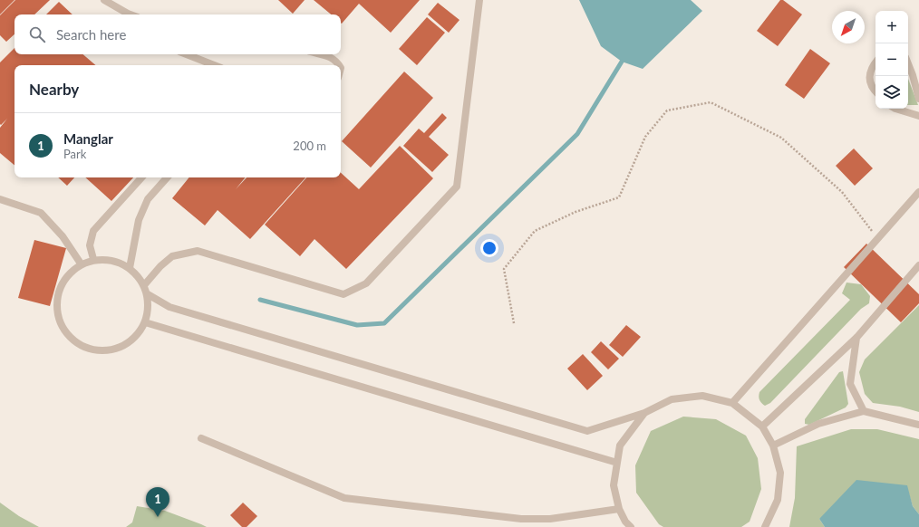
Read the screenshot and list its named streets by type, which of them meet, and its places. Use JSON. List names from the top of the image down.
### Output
{
  "north": "bottom left",
  "page": {
    "map_buttons": ["+", "−"],
    "search": "Search here",
    "heading": "Nearby",
    "list": [
      {
        "mark": "1",
        "name": "Manglar",
        "note": "Park",
        "value": "200 m"
      }
    ],
    "pins": "1"
  }
}
